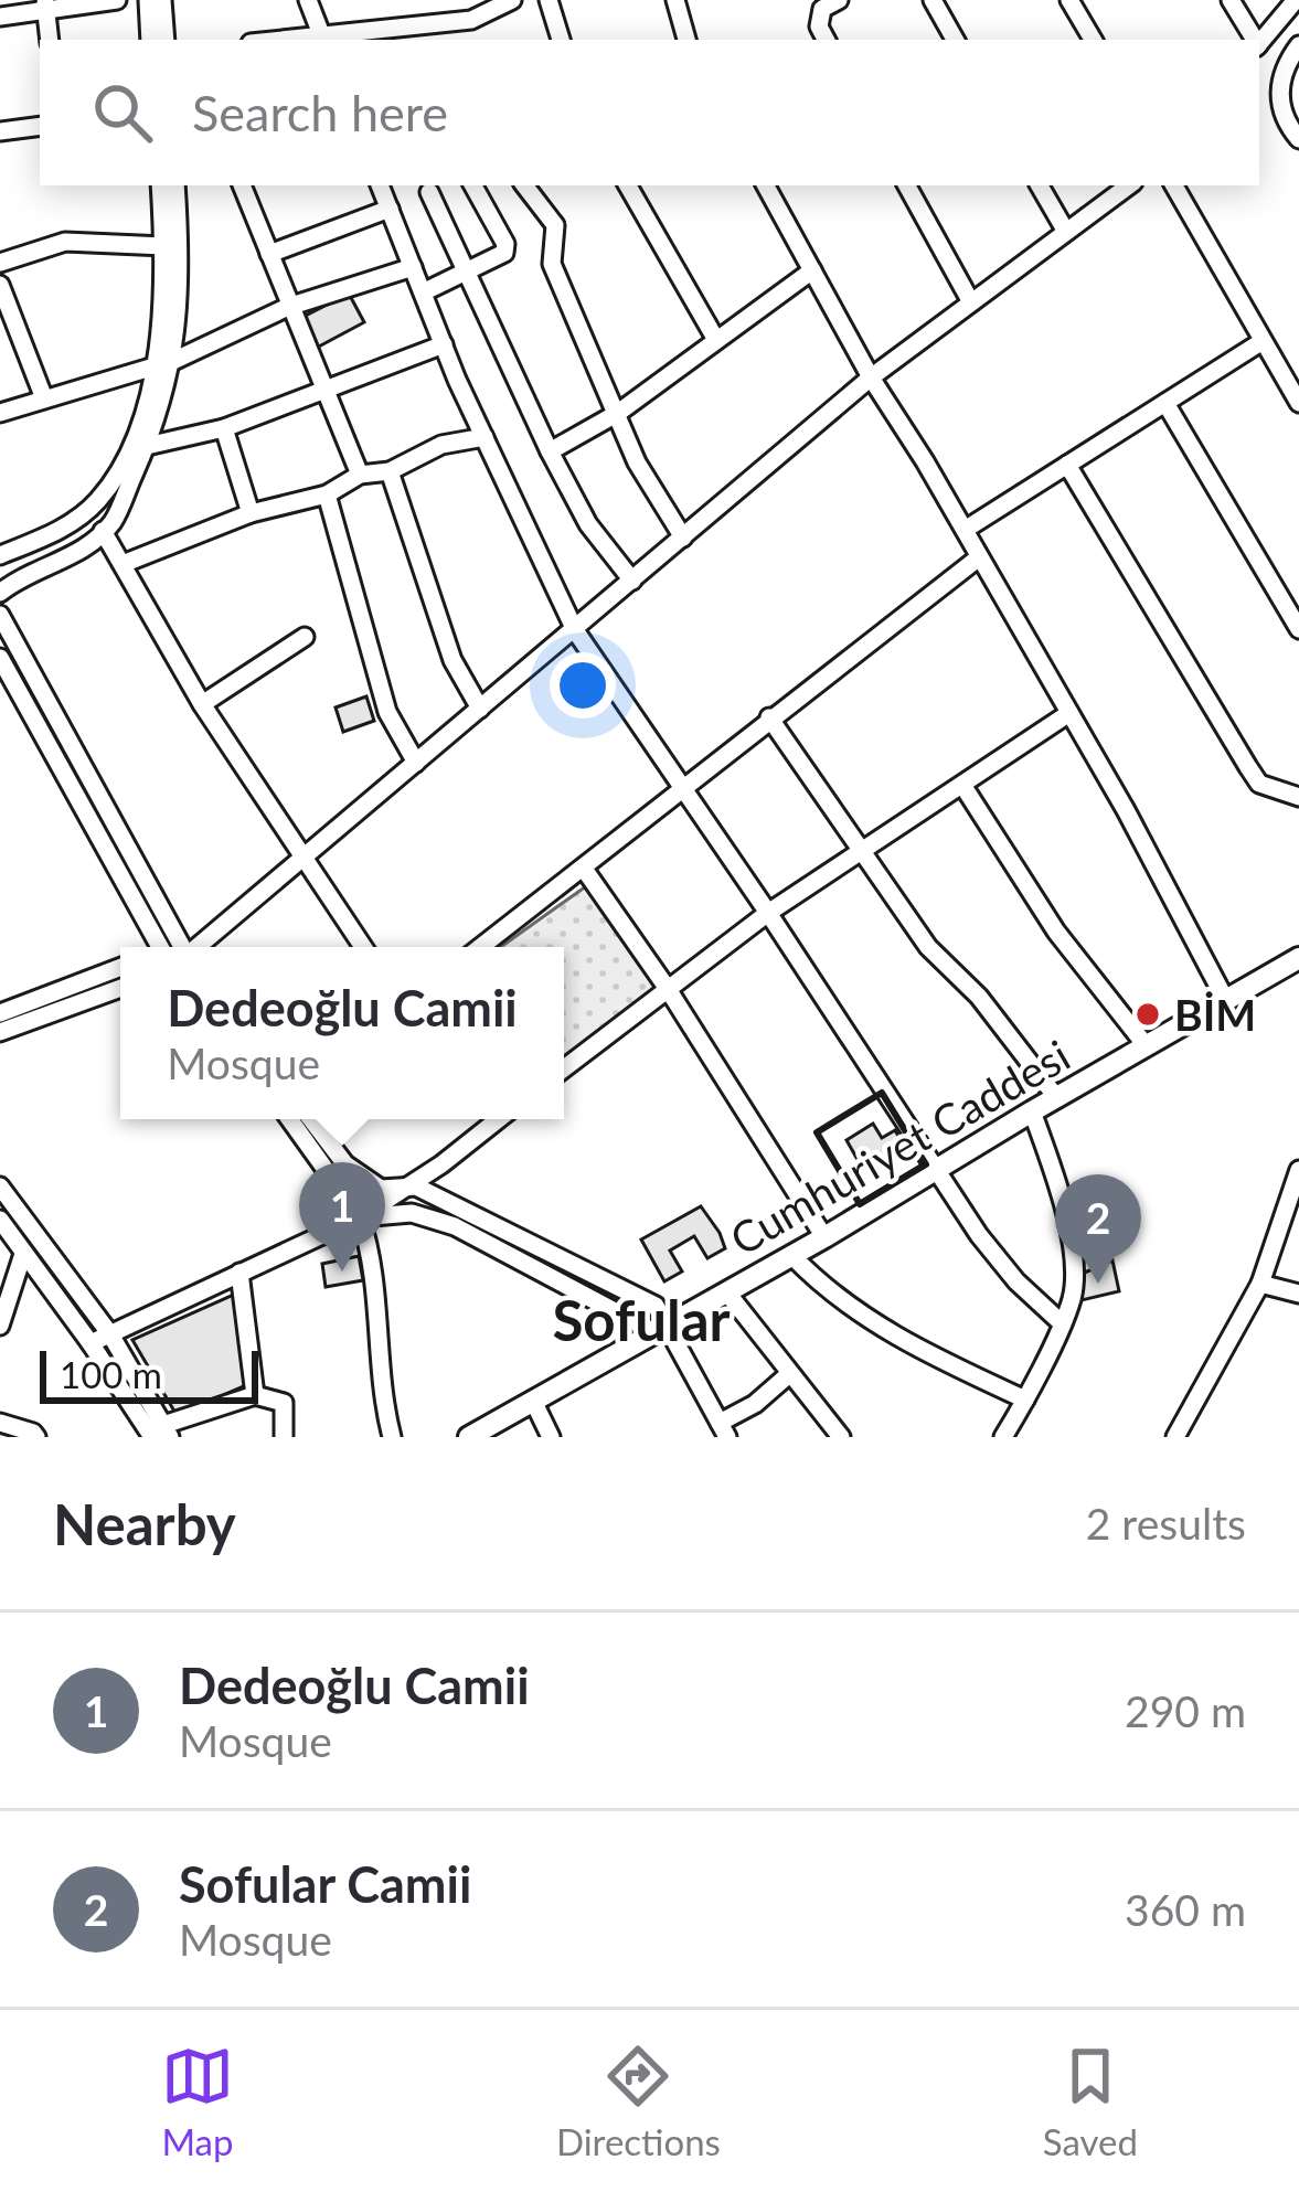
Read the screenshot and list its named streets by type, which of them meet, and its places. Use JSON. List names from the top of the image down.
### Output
{
  "streets": {
    "main road": ["Cumhuriyet Caddesi"]
  },
  "districts": ["Sofular"],
  "places": ["BİM"],
  "scale_bar": "100 m",
  "page": {
    "search": "Search here",
    "popup": ["Dedeoğlu Camii", "Mosque"],
    "pins": ["1", "2"],
    "scale": "100 m",
    "heading": ["Nearby", "2 results"],
    "list": [
      {
        "mark": "1",
        "name": "Dedeoğlu Camii",
        "note": "Mosque",
        "value": "290 m"
      },
      {
        "mark": "2",
        "name": "Sofular Camii",
        "note": "Mosque",
        "value": "360 m"
      }
    ],
    "nav": ["Map", "Directions", "Saved"]
  }
}
